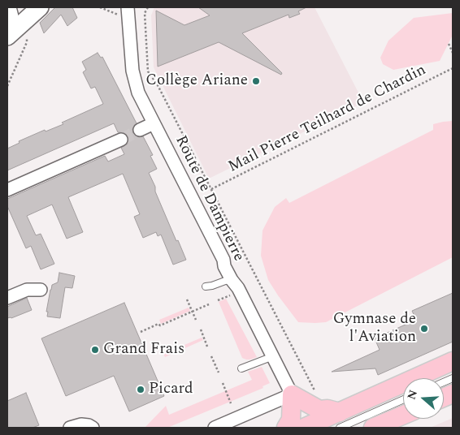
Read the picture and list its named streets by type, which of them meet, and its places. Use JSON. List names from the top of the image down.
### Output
{
  "streets": {
    "street": ["Route de Dampierre"],
    "path": ["Mail Pierre Teilhard de Chardin"]
  },
  "places": [
    "Collège Ariane",
    "Gymnase de l'Aviation",
    "Grand Frais",
    "Picard"
  ],
  "north": "left"
}
